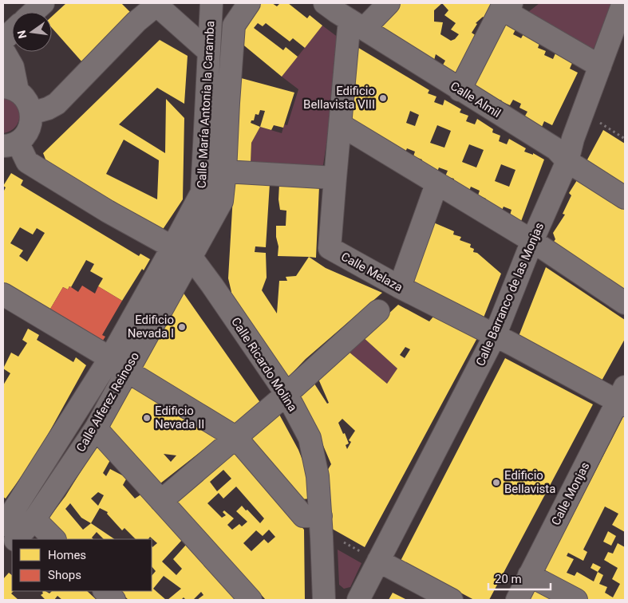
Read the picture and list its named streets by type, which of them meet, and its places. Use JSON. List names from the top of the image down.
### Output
{
  "streets": {
    "street": [
      "Calle Almil",
      "Calle María Antonia la Caramba",
      "Calle Melaza",
      "Calle Barranco de las Monjas",
      "Calle Ricardo Molina",
      "Calle Alferez Reinoso",
      "Calle Monjas"
    ]
  },
  "crossings": [
    ["Calle Almil", "Calle Melaza"],
    ["Calle Almil", "Calle Barranco de las Monjas"],
    ["Calle María Antonia la Caramba", "Calle Ricardo Molina"],
    ["Calle María Antonia la Caramba", "Calle Alferez Reinoso"],
    ["Calle Melaza", "Calle Barranco de las Monjas"],
    ["Calle Melaza", "Calle Monjas"],
    ["Calle Barranco de las Monjas", "Calle Ricardo Molina"],
    ["Calle Ricardo Molina", "Calle Alferez Reinoso"]
  ],
  "places": [
    "Edificio Bellavista VIII",
    "Edificio Nevada I",
    "Edificio Nevada II",
    "Edificio Bellavista"
  ],
  "legend": ["Homes", "Shops"],
  "scale_bar": "20 m",
  "north": "left"
}
